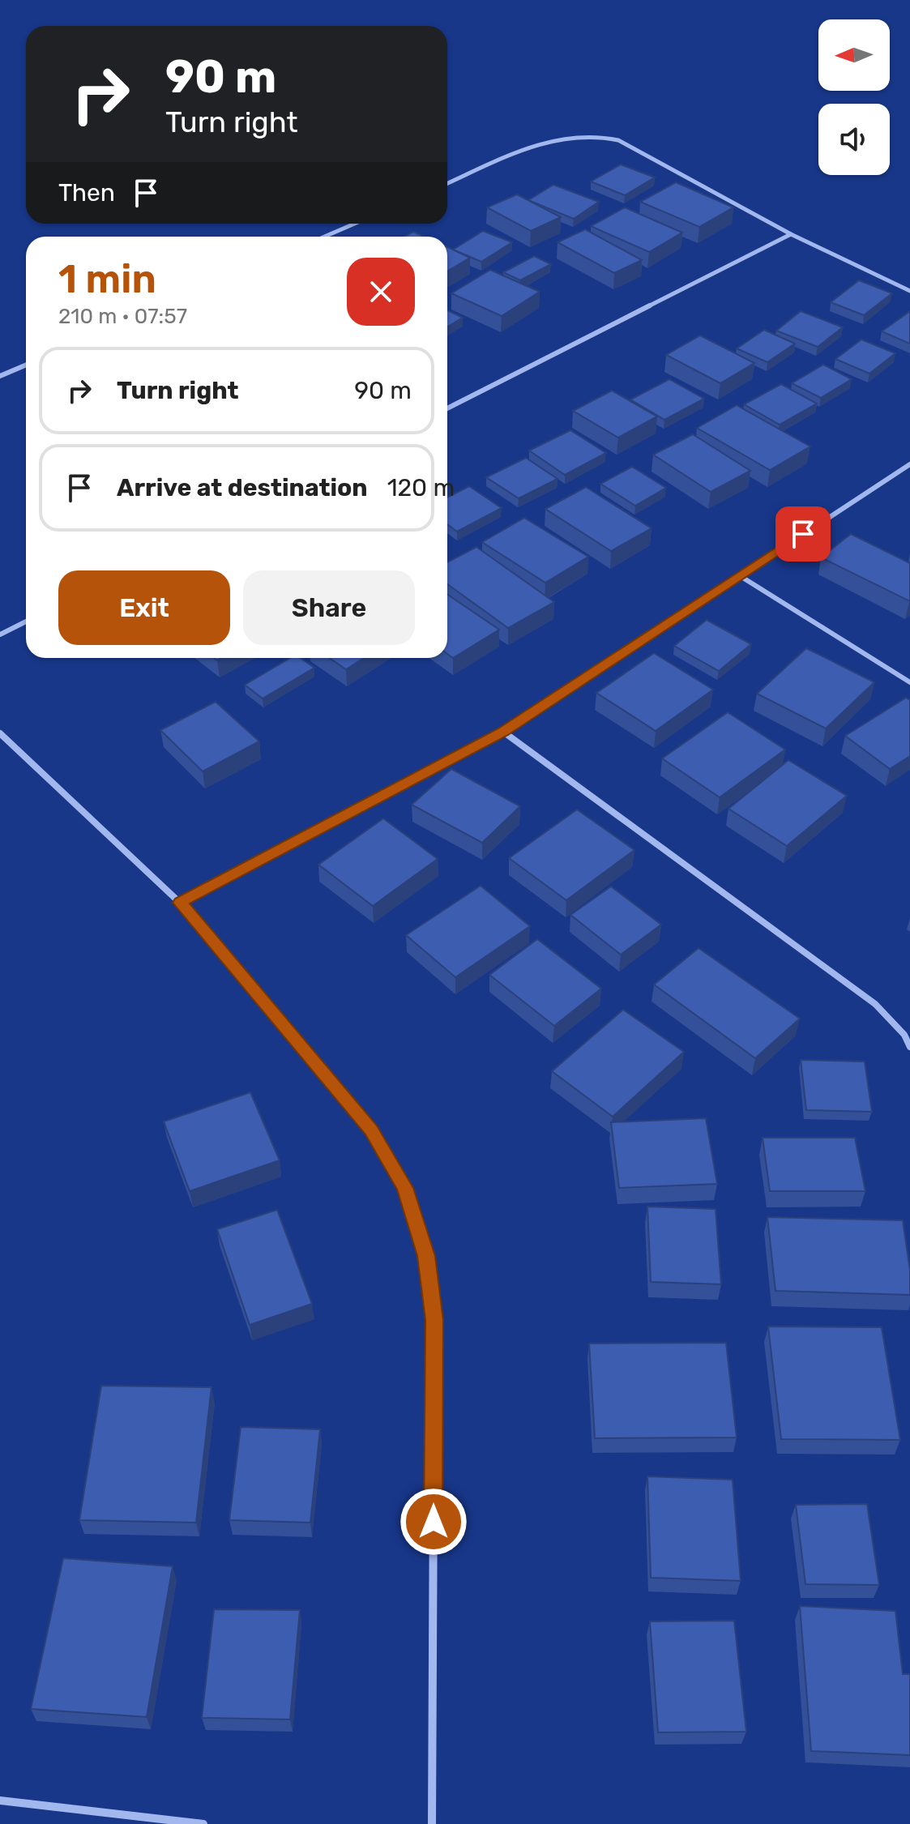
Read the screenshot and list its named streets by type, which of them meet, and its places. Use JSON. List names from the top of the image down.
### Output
{
  "north": "left",
  "page": {
    "turn": ["90 m", "Turn right"],
    "then": "Then",
    "heading": ["1 min", "210 m · 07:57"],
    "list": [
      {
        "name": "Turn right",
        "value": "90 m"
      },
      {
        "name": "Arrive at destination",
        "value": "120 m"
      }
    ],
    "buttons": ["Exit", "Share"]
  }
}
